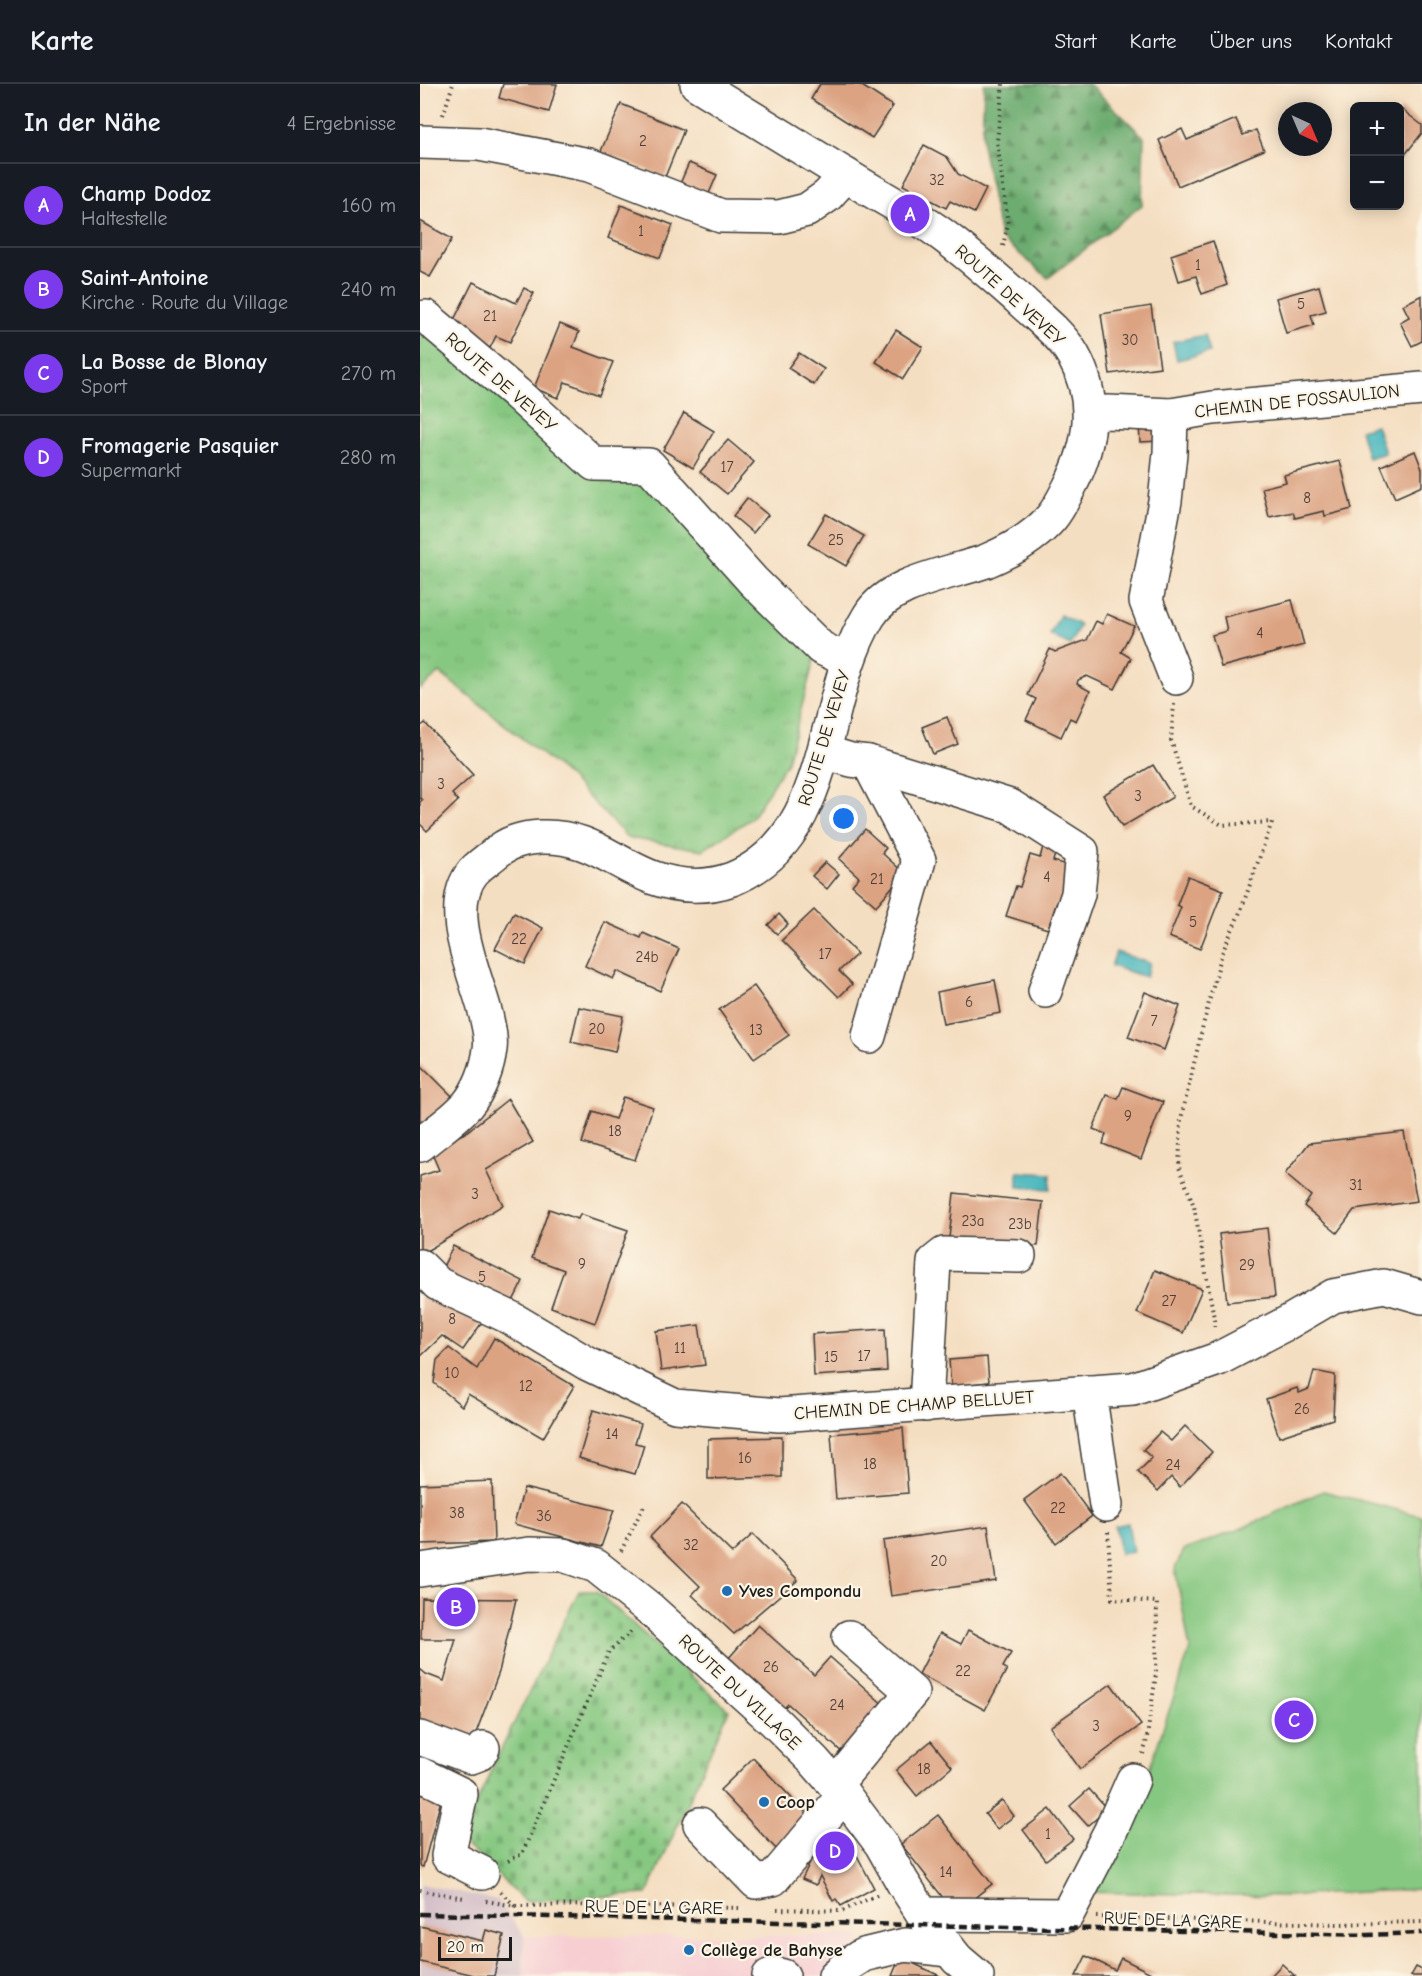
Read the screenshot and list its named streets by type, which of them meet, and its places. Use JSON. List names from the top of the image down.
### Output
{
  "streets": {
    "street": [
      "ROUTE DE VEVEY",
      "CHEMIN DE FOSSAULION",
      "CHEMIN DE CHAMP BELLUET",
      "ROUTE DU VILLAGE"
    ],
    "path": ["RUE DE LA GARE"]
  },
  "crossings": [
    ["ROUTE DE VEVEY", "CHEMIN DE FOSSAULION"]
  ],
  "places": ["Yves Compondu", "Coop", "Collège de Bahyse"],
  "house_numbers": [
    "2",
    "32",
    "1",
    "1",
    "5",
    "21",
    "30",
    "17",
    "8",
    "25",
    "4",
    "3",
    "3",
    "4",
    "21",
    "5",
    "22",
    "17",
    "24b",
    "6",
    "7",
    "20",
    "13",
    "9",
    "18",
    "31",
    "3",
    "23a",
    "23b",
    "9",
    "29",
    "5",
    "27",
    "8",
    "11",
    "17",
    "15",
    "10",
    "12",
    "26",
    "14",
    "16",
    "18",
    "24",
    "22",
    "38",
    "36",
    "32",
    "20",
    "26",
    "22",
    "24",
    "3",
    "18",
    "1",
    "14"
  ],
  "scale_bar": "20 m",
  "north": "bottom right",
  "page": {
    "header": "Karte",
    "nav": [
      "Start",
      "Karte",
      "Über uns",
      "Kontakt"
    ],
    "heading": ["In der Nähe", "4 Ergebnisse"],
    "map_buttons": ["+", "−"],
    "list": [
      {
        "mark": "A",
        "name": "Champ Dodoz",
        "note": "Haltestelle",
        "value": "160 m"
      },
      {
        "mark": "B",
        "name": "Saint-Antoine",
        "note": "Kirche · Route du Village",
        "value": "240 m"
      },
      {
        "mark": "C",
        "name": "La Bosse de Blonay",
        "note": "Sport",
        "value": "270 m"
      },
      {
        "mark": "D",
        "name": "Fromagerie Pasquier",
        "note": "Supermarkt",
        "value": "280 m"
      }
    ],
    "pins": [
      "A",
      "B",
      "C",
      "D"
    ],
    "scale": "20 m"
  }
}
